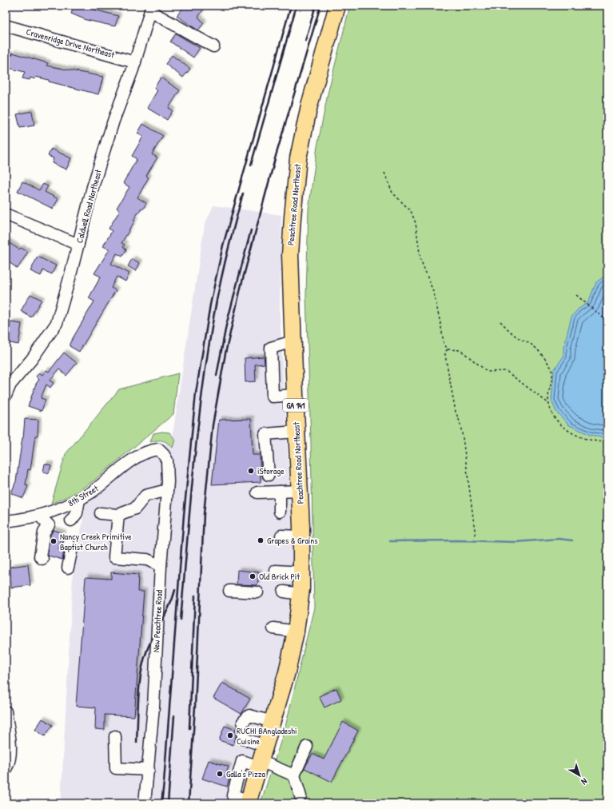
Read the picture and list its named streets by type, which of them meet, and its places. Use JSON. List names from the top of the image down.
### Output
{
  "streets": {
    "highway": ["Peachtree Road Northeast", "GA 141"],
    "street": [
      "Cravenridge Drive Northeast",
      "Caldwell Road Northeast",
      "8th Street",
      "New Peachtree Road"
    ]
  },
  "crossings": [
    ["Cravenridge Drive Northeast", "Caldwell Road Northeast"],
    ["8th Street", "New Peachtree Road"]
  ],
  "places": [
    "iStorage",
    "Grapes & Grains",
    "Nancy Creek Primitive Baptist Church",
    "Old Brick Pit",
    "RUCHI BAngladeshi Cuisine",
    "Galla's Pizza"
  ],
  "north": "bottom right"
}
